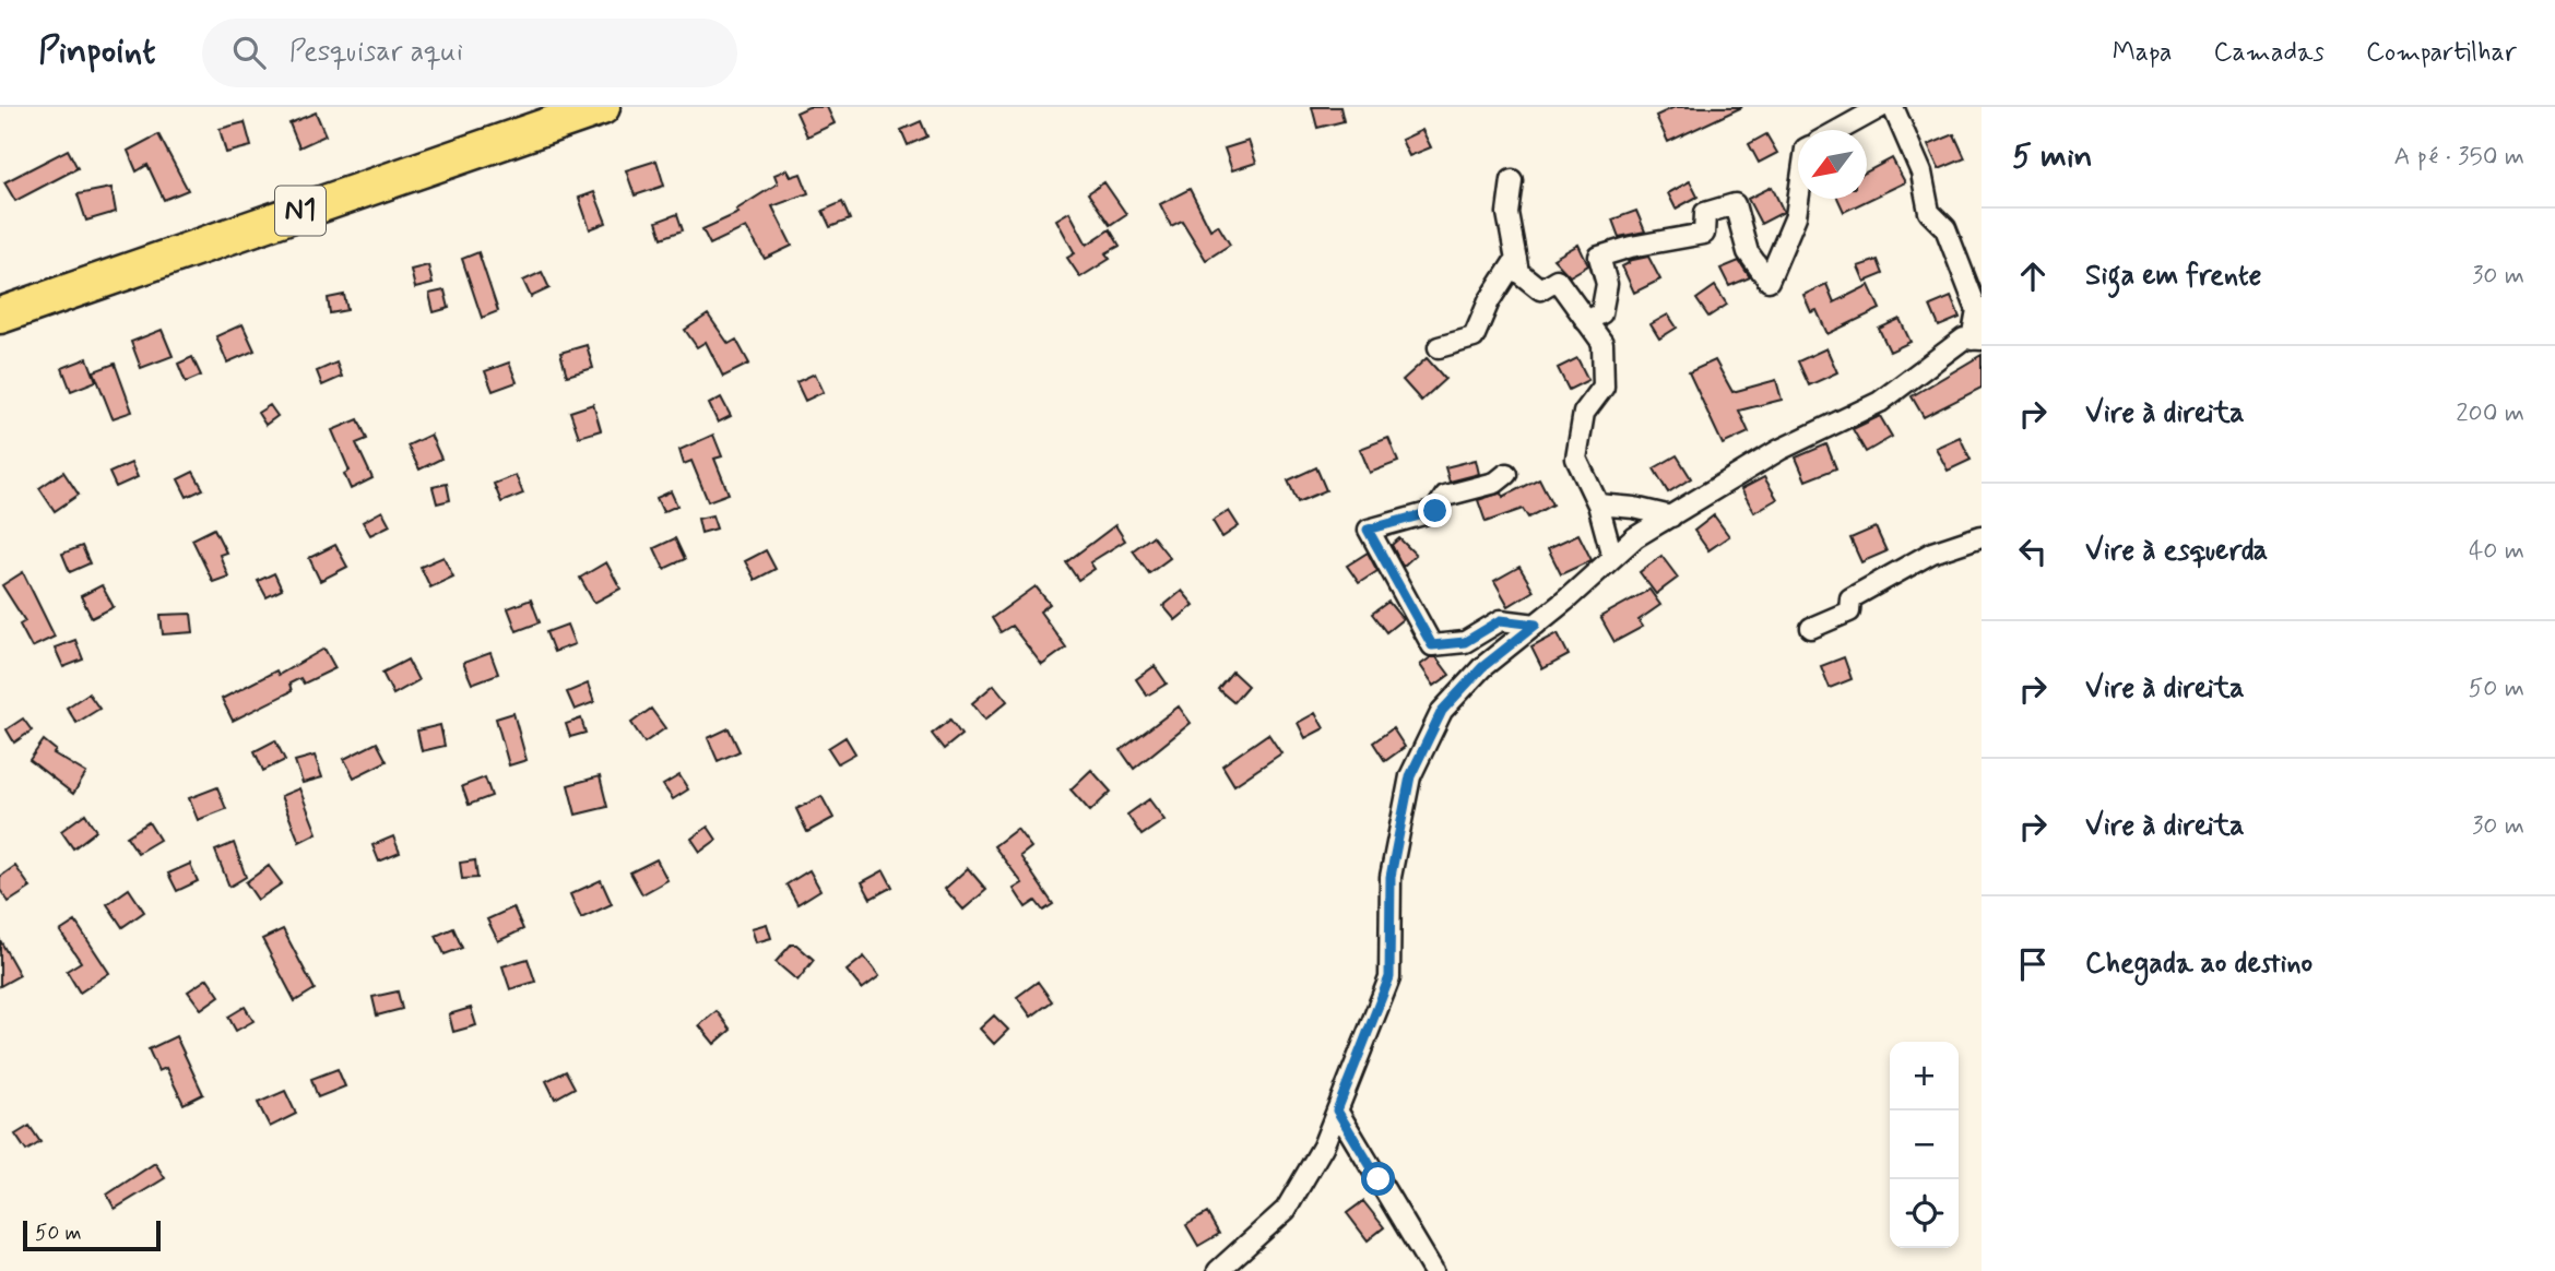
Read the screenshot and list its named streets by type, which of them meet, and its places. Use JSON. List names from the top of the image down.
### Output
{
  "streets": {
    "highway": ["N1"]
  },
  "scale_bar": "50 m",
  "north": "bottom left",
  "page": {
    "header": "Pinpoint",
    "search": "Pesquisar aqui",
    "nav": ["Mapa", "Camadas", "Compartilhar"],
    "heading": ["5 min", "A pé · 350 m"],
    "list": [
      ["Siga em frente", "30 m"],
      ["Vire à direita", "200 m"],
      ["Vire à esquerda", "40 m"],
      ["Vire à direita", "50 m"],
      ["Vire à direita", "30 m"],
      "Chegada ao destino"
    ],
    "map_buttons": ["+", "−"],
    "scale": "50 m"
  }
}
